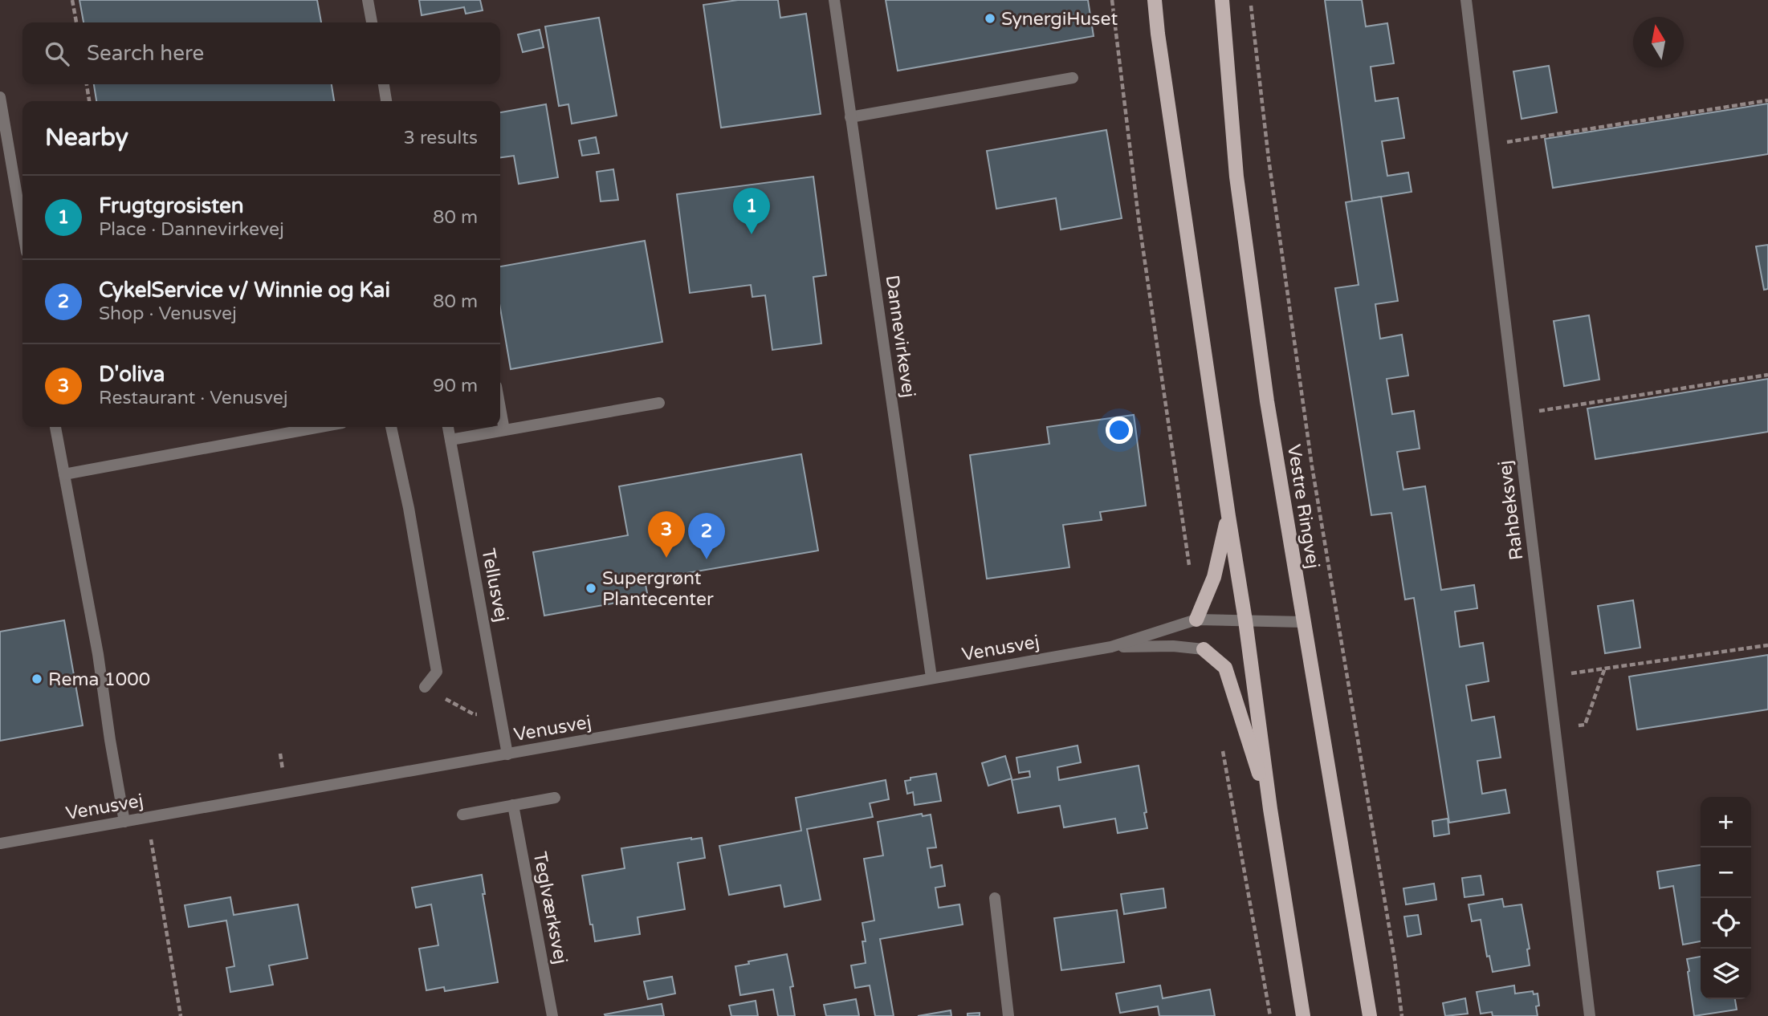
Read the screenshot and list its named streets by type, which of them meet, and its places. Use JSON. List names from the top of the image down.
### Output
{
  "streets": {
    "main road": ["Vestre Ringvej"],
    "street": [
      "Dannevirkevej",
      "Rahbeksvej",
      "Tellusvej",
      "Venusvej",
      "Teglværksvej"
    ]
  },
  "crossings": [
    ["Dannevirkevej", "Venusvej"],
    ["Vestre Ringvej", "Venusvej"],
    ["Tellusvej", "Venusvej"]
  ],
  "places": ["SynergiHuset", "Supergrønt Plantecenter", "Rema 1000"],
  "north": "top",
  "page": {
    "search": "Search here",
    "heading": ["Nearby", "3 results"],
    "list": [
      {
        "mark": "1",
        "name": "Frugtgrosisten",
        "note": "Place · Dannevirkevej",
        "value": "80 m"
      },
      {
        "mark": "2",
        "name": "CykelService v/ Winnie og Kai",
        "note": "Shop · Venusvej",
        "value": "80 m"
      },
      {
        "mark": "3",
        "name": "D'oliva",
        "note": "Restaurant · Venusvej",
        "value": "90 m"
      }
    ],
    "pins": ["1", "3", "2"],
    "map_buttons": ["+", "−"]
  }
}
